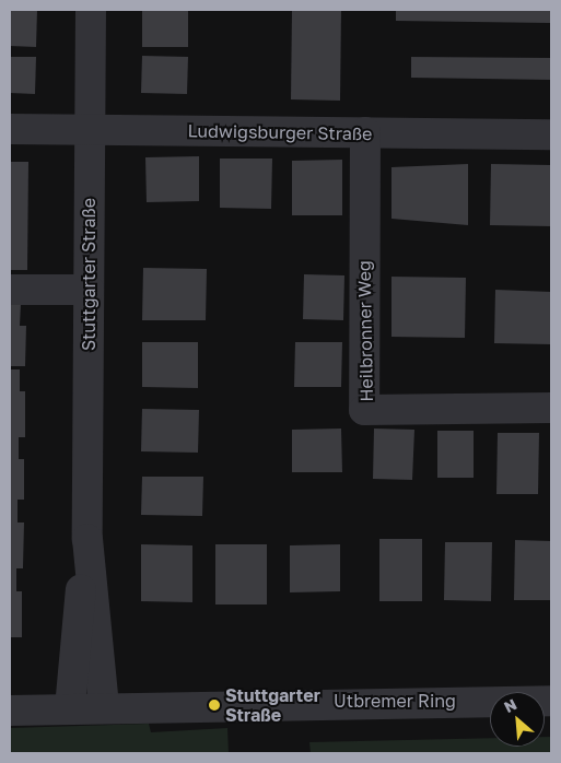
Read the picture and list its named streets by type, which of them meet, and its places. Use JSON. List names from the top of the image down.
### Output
{
  "streets": {
    "street": [
      "Ludwigsburger Straße",
      "Stuttgarter Straße",
      "Heilbronner Weg",
      "Utbremer Ring"
    ]
  },
  "crossings": [
    ["Ludwigsburger Straße", "Stuttgarter Straße"],
    ["Ludwigsburger Straße", "Heilbronner Weg"],
    ["Stuttgarter Straße", "Utbremer Ring"]
  ],
  "places": ["Stuttgarter Straße"],
  "north": "top left"
}
